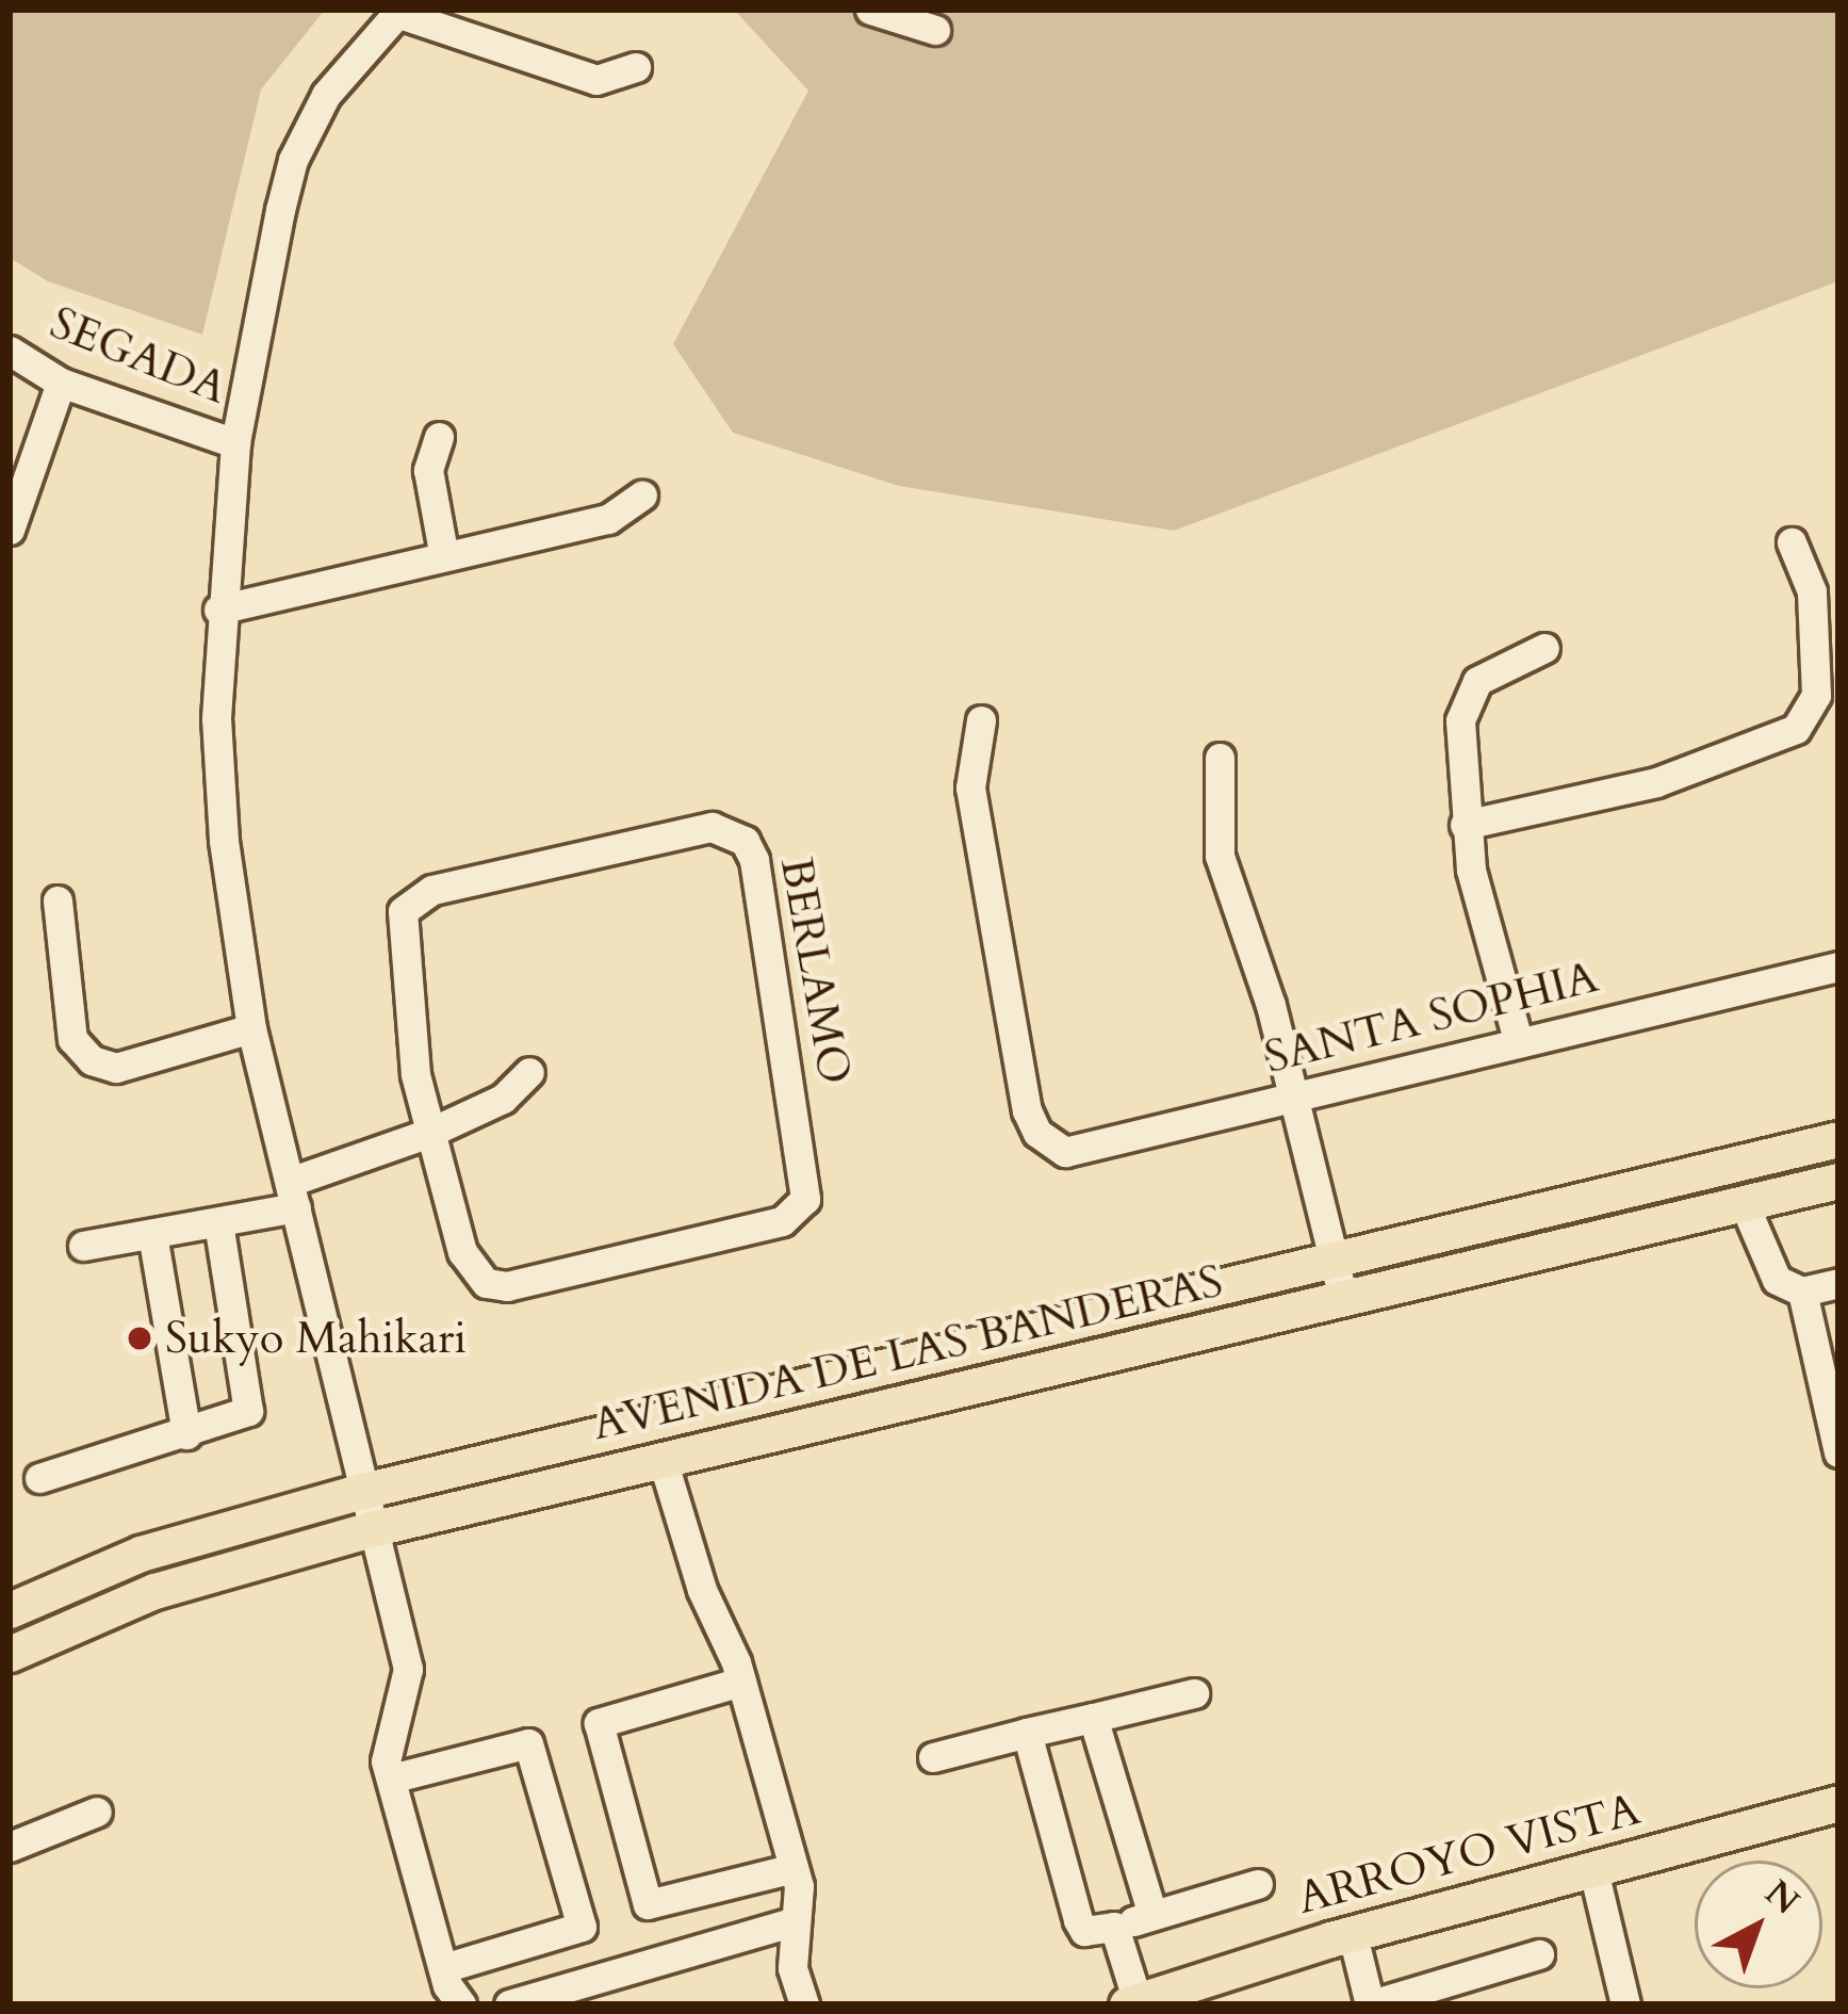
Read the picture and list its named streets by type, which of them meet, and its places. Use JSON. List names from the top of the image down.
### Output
{
  "streets": {
    "main road": ["AVENIDA DE LAS BANDERAS", "ARROYO VISTA"],
    "street": ["SEGADA", "BERLAMO", "SANTA SOPHIA"]
  },
  "places": ["Sukyo Mahikari"],
  "north": "top right"
}
